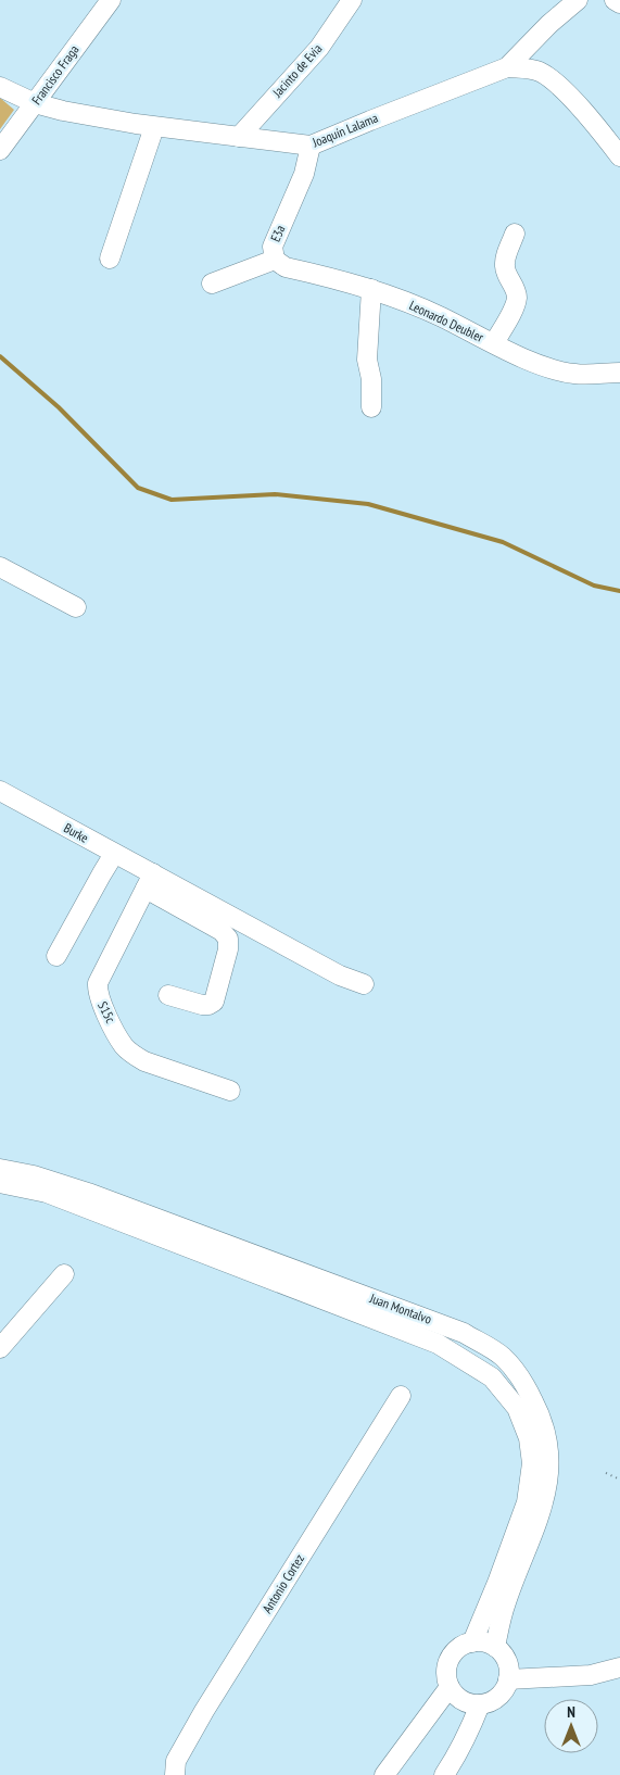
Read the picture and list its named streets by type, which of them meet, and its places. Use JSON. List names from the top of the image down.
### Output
{
  "streets": {
    "street": [
      "Jacinto de Evia",
      "Francisco Fraga",
      "Joaquín Lalama",
      "E3a",
      "Leonardo Deubler",
      "Burke",
      "S15c",
      "Juan Montalvo",
      "Antonio Cortez"
    ]
  },
  "crossings": [
    ["Jacinto de Evia", "Joaquín Lalama"],
    ["Francisco Fraga", "Joaquín Lalama"],
    ["Joaquín Lalama", "E3a"],
    ["E3a", "Leonardo Deubler"],
    ["Burke", "S15c"]
  ],
  "north": "top"
}
